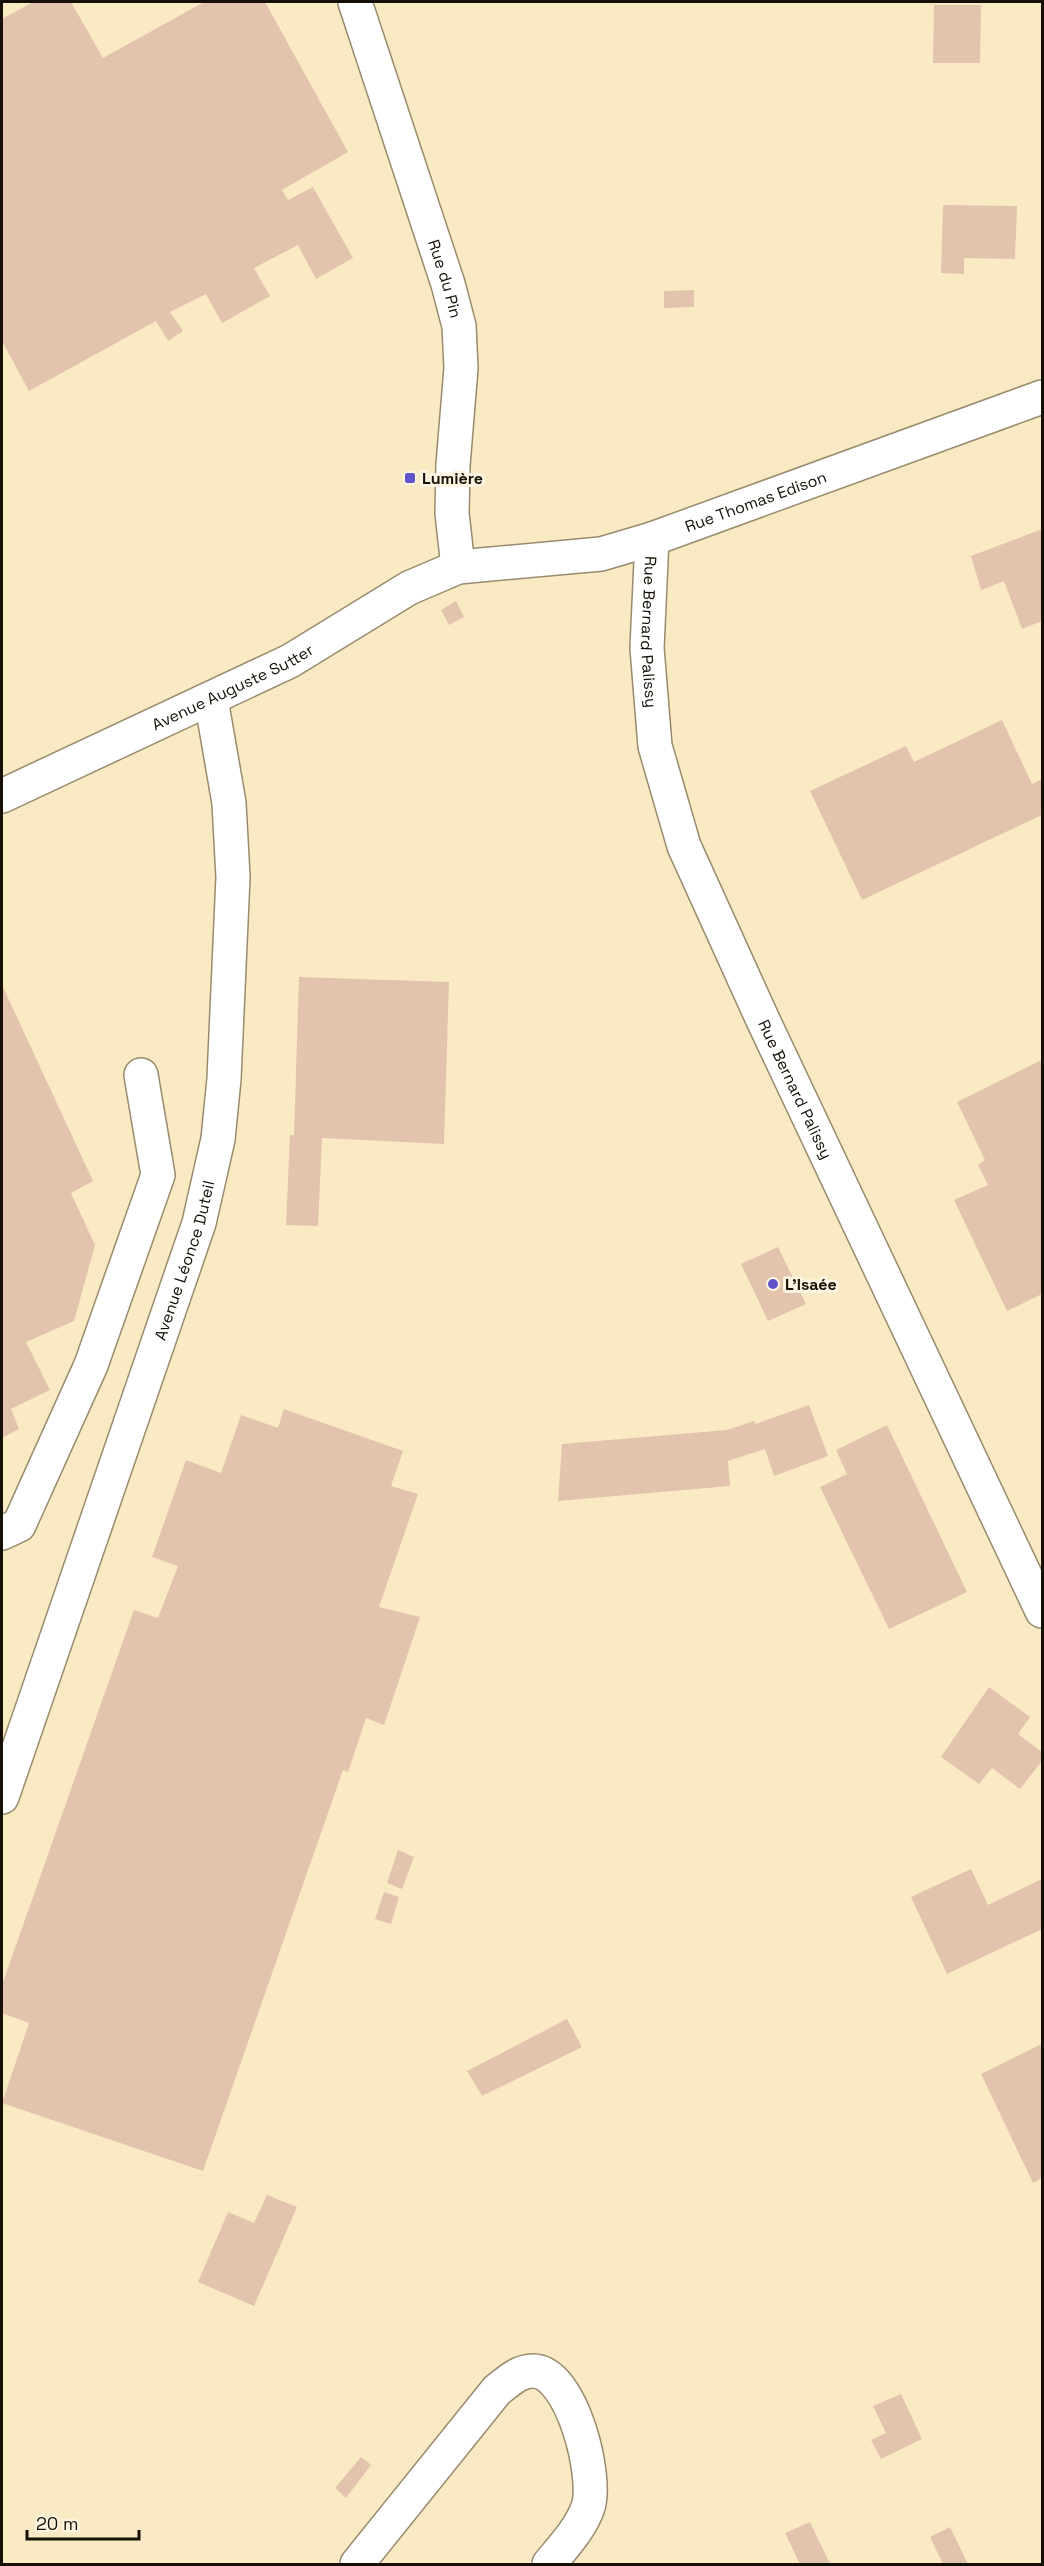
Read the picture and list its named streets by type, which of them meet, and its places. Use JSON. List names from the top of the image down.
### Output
{
  "streets": {
    "street": [
      "Rue du Pin",
      "Rue Thomas Edison",
      "Rue Bernard Palissy",
      "Avenue Auguste Sutter",
      "Avenue Léonce Duteil"
    ]
  },
  "crossings": [
    ["Rue du Pin", "Rue Thomas Edison"],
    ["Rue du Pin", "Avenue Auguste Sutter"],
    ["Rue Thomas Edison", "Rue Bernard Palissy"],
    ["Rue Thomas Edison", "Avenue Auguste Sutter"],
    ["Avenue Auguste Sutter", "Avenue Léonce Duteil"]
  ],
  "places": {
    "transit": ["Lumière"],
    "other": ["L'Isaée"]
  },
  "scale_bar": "20 m"
}
